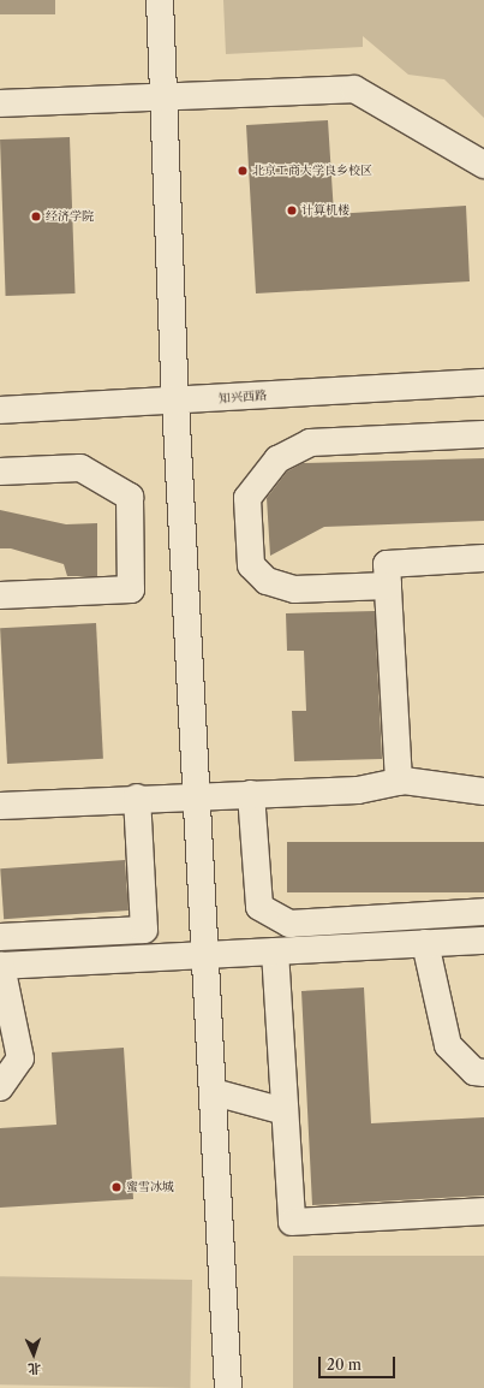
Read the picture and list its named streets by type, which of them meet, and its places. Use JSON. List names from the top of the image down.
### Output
{
  "streets": {
    "street": ["知兴西路"]
  },
  "places": [
    "北京工商大学良乡校区",
    "计算机楼",
    "经济学院",
    "蜜雪冰城"
  ],
  "scale_bar": "20 m",
  "north": "bottom"
}
